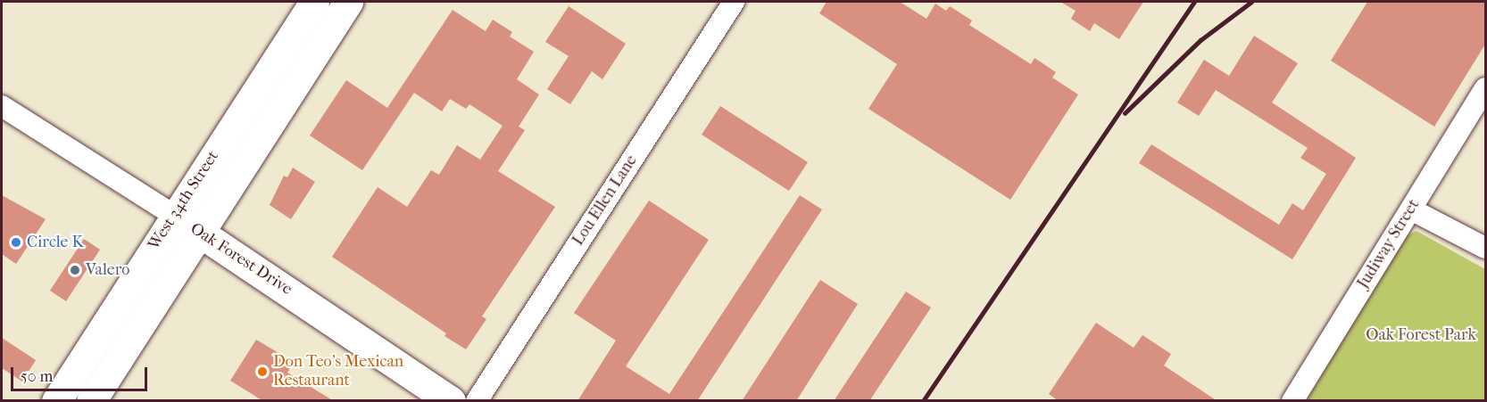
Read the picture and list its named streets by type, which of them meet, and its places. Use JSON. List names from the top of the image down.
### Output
{
  "streets": {
    "main road": ["West 34th Street", "Oak Forest Drive"],
    "street": ["Lou Ellen Lane", "Judiway Street"]
  },
  "crossings": [
    ["West 34th Street", "Oak Forest Drive"]
  ],
  "parks": ["Oak Forest Park"],
  "places": ["Circle K", "Valero", "Don Teo's Mexican Restaurant"],
  "scale_bar": "50 m"
}
